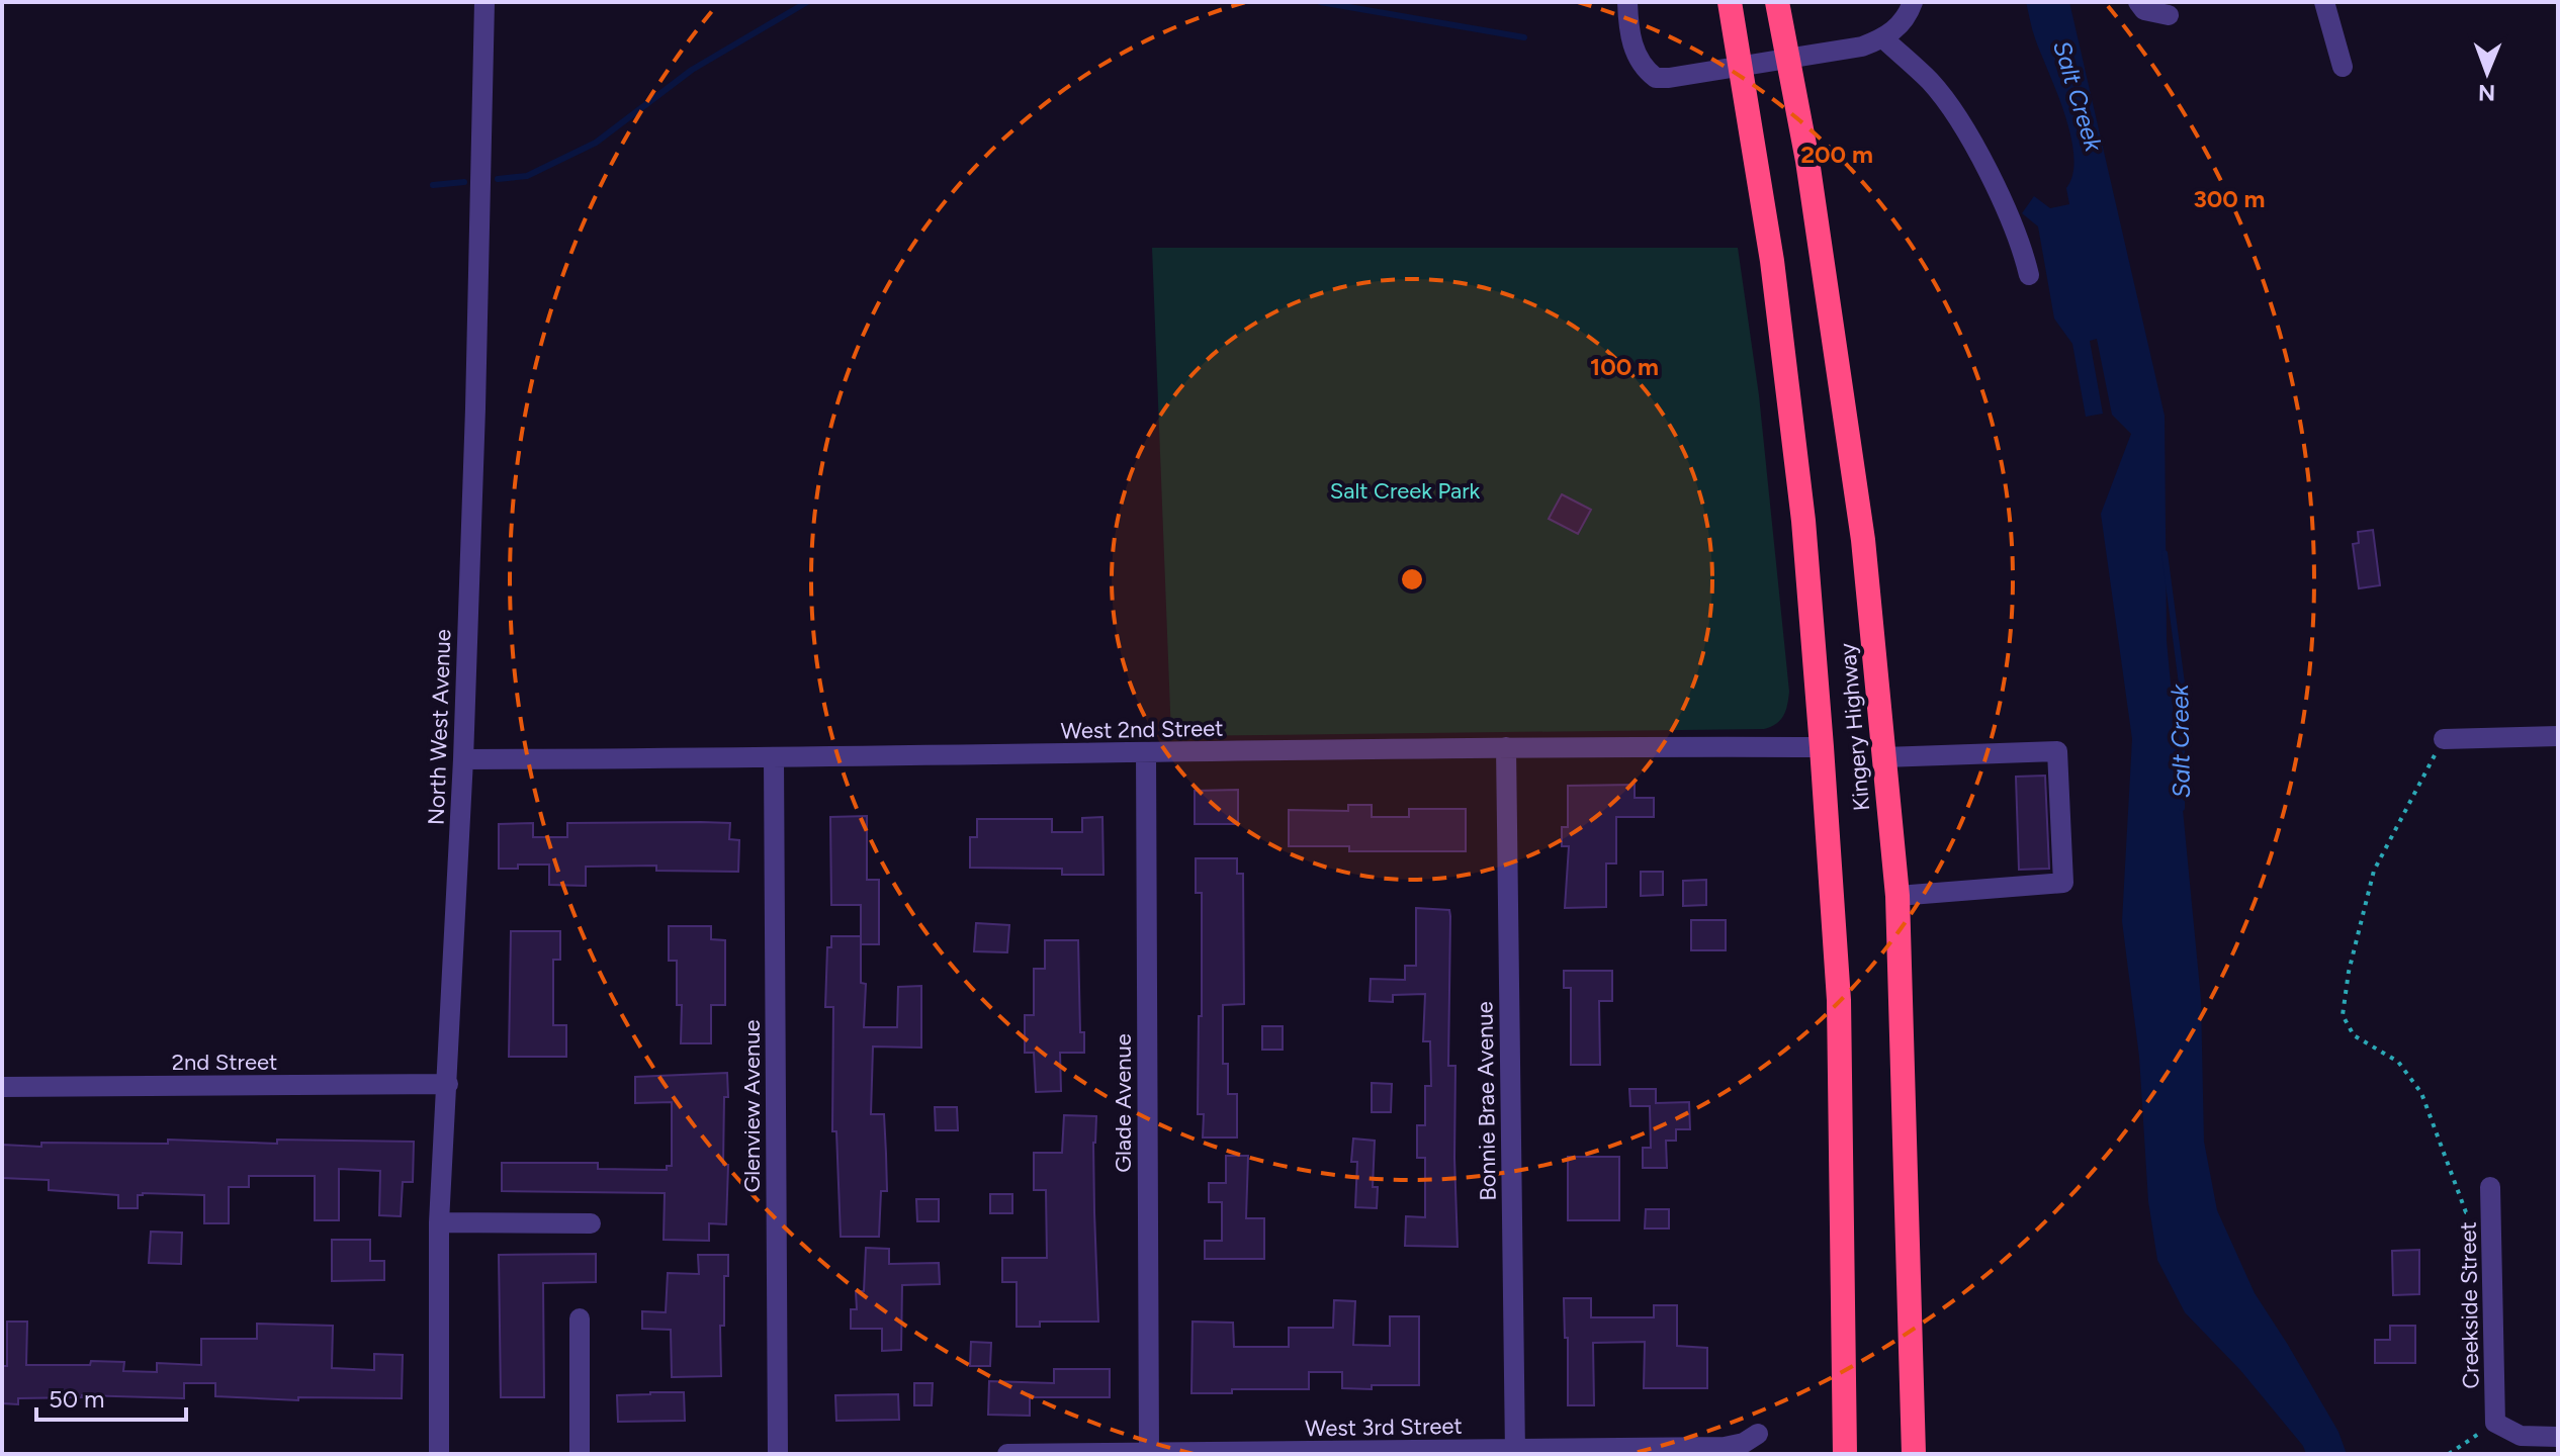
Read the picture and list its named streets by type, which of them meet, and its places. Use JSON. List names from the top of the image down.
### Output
{
  "streets": {
    "highway": ["Kingery Highway"],
    "street": [
      "North West Avenue",
      "West 2nd Street",
      "2nd Street",
      "Bonnie Brae Avenue",
      "Glade Avenue",
      "Glenview Avenue",
      "Creekside Street",
      "West 3rd Street"
    ]
  },
  "crossings": [
    ["North West Avenue", "West 2nd Street"],
    ["North West Avenue", "2nd Street"],
    ["Kingery Highway", "West 2nd Street"],
    ["West 2nd Street", "Bonnie Brae Avenue"],
    ["West 2nd Street", "Glade Avenue"],
    ["West 2nd Street", "Glenview Avenue"],
    ["Bonnie Brae Avenue", "West 3rd Street"],
    ["Glade Avenue", "West 3rd Street"]
  ],
  "water": ["Salt Creek"],
  "parks": ["Salt Creek Park"],
  "scale_bar": "50 m",
  "north": "bottom",
  "rings": ["200 m", "300 m", "100 m"]
}
